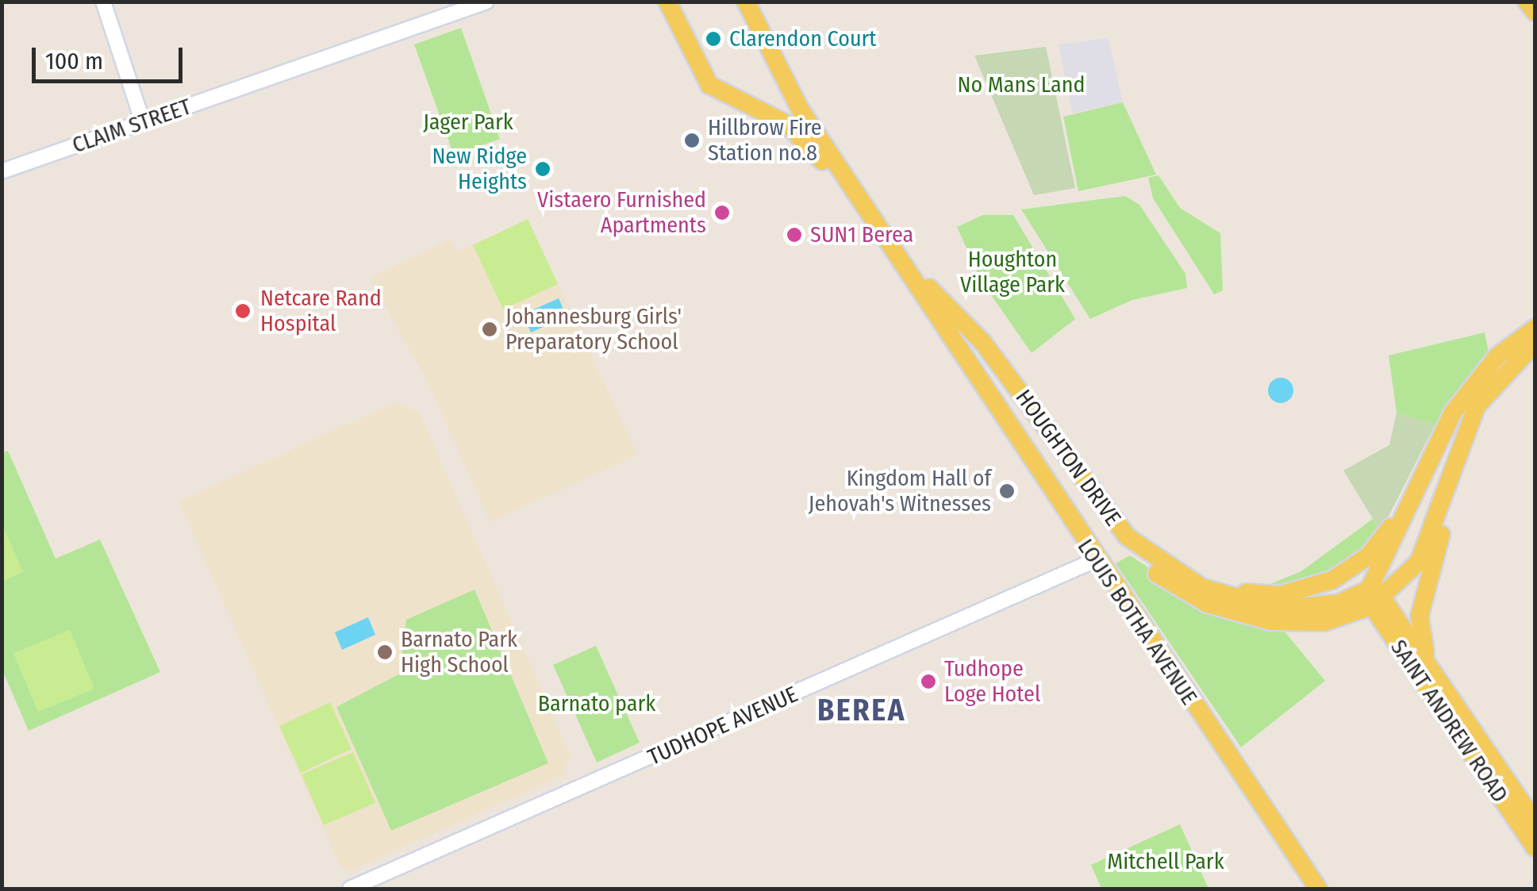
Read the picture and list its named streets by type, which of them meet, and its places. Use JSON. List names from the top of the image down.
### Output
{
  "streets": {
    "main road": ["HOUGHTON DRIVE", "LOUIS BOTHA AVENUE", "SAINT ANDREW ROAD"],
    "street": ["CLAIM STREET", "TUDHOPE AVENUE"]
  },
  "crossings": [
    ["HOUGHTON DRIVE", "LOUIS BOTHA AVENUE"],
    ["HOUGHTON DRIVE", "SAINT ANDREW ROAD"],
    ["LOUIS BOTHA AVENUE", "TUDHOPE AVENUE"]
  ],
  "districts": ["BEREA"],
  "parks": [
    "No Mans Land",
    "Jager Park",
    "Houghton Village Park",
    "Barnato park",
    "Mitchell Park"
  ],
  "places": [
    "Clarendon Court",
    "Hillbrow Fire Station no.8",
    "New Ridge Heights",
    "Vistaero Furnished Apartments",
    "SUN1 Berea",
    "Netcare Rand Hospital",
    "Johannesburg Girls' Preparatory School",
    "Kingdom Hall of Jehovah's Witnesses",
    "Barnato Park High School",
    "Tudhope Loge Hotel"
  ],
  "scale_bar": "100 m"
}
